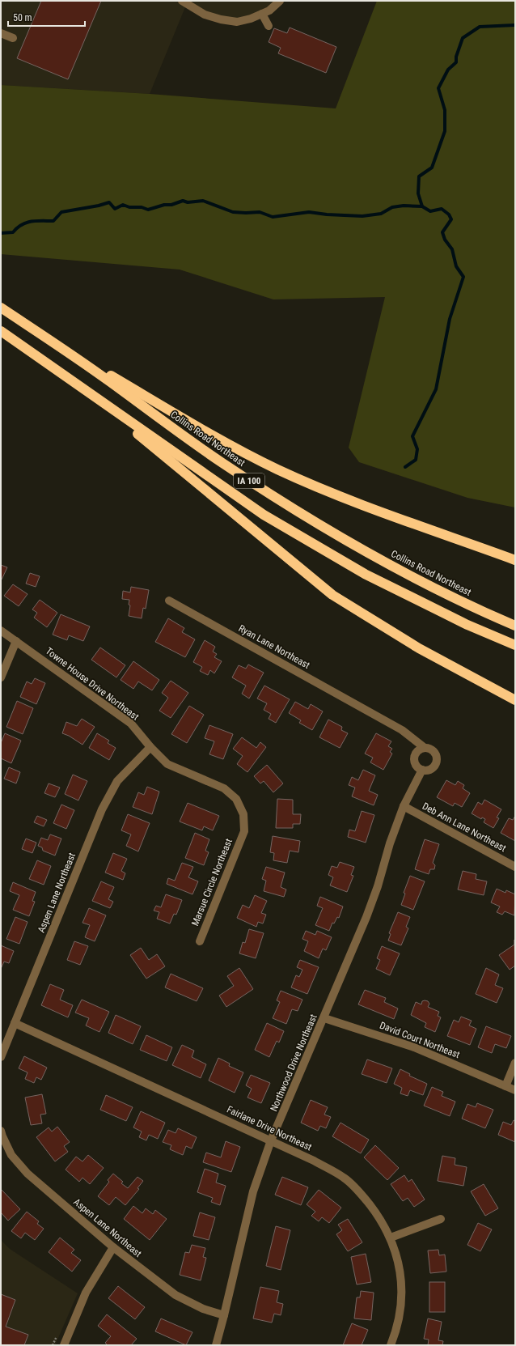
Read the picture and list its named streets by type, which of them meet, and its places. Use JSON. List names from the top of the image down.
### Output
{
  "streets": {
    "highway": ["Collins Road Northeast", "IA 100"],
    "street": [
      "Ryan Lane Northeast",
      "Towne House Drive Northeast",
      "Deb Ann Lane Northeast",
      "Marsue Circle Northeast",
      "Aspen Lane Northeast",
      "David Court Northeast",
      "Northwood Drive Northeast",
      "Fairlane Drive Northeast"
    ]
  },
  "crossings": [
    ["Ryan Lane Northeast", "Northwood Drive Northeast"],
    ["Towne House Drive Northeast", "Marsue Circle Northeast"],
    ["Towne House Drive Northeast", "Aspen Lane Northeast"],
    ["Deb Ann Lane Northeast", "Northwood Drive Northeast"],
    ["Aspen Lane Northeast", "Northwood Drive Northeast"],
    ["Aspen Lane Northeast", "Fairlane Drive Northeast"],
    ["David Court Northeast", "Northwood Drive Northeast"],
    ["Northwood Drive Northeast", "Fairlane Drive Northeast"]
  ],
  "scale_bar": "50 m"
}
